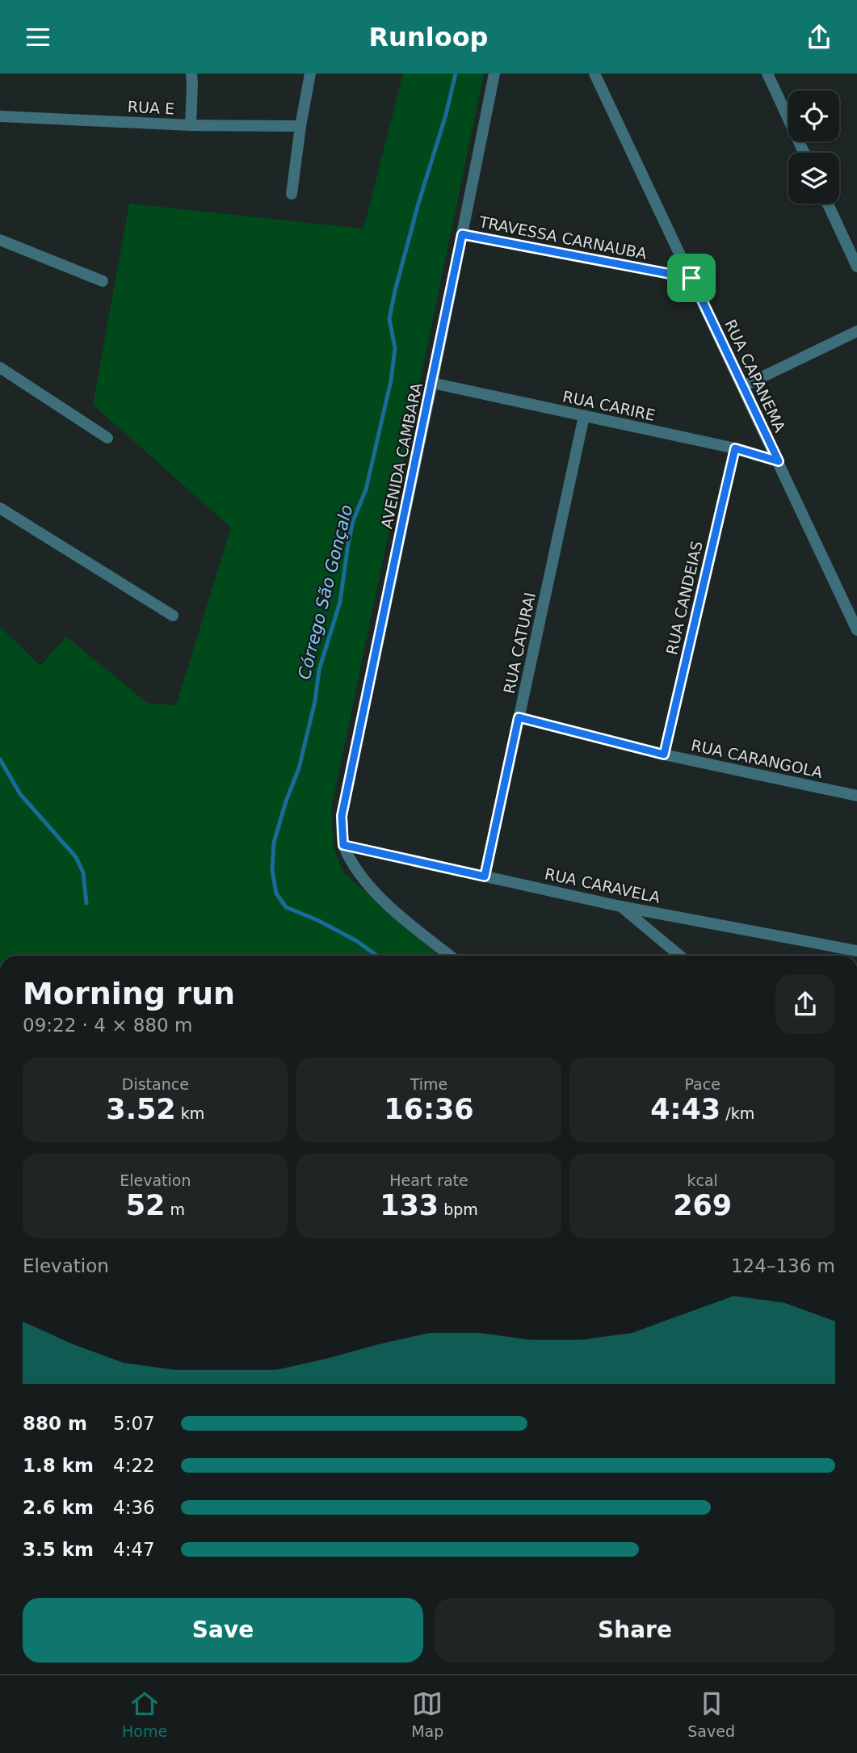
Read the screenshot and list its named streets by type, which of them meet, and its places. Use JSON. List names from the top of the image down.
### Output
{
  "streets": {
    "street": [
      "RUA E",
      "TRAVESSA CARNAUBA",
      "RUA CAPANEMA",
      "RUA CARIRE",
      "AVENIDA CAMBARA",
      "RUA CANDEIAS",
      "RUA CATURAI",
      "RUA CARANGOLA",
      "RUA CARAVELA"
    ]
  },
  "crossings": [
    ["TRAVESSA CARNAUBA", "RUA CAPANEMA"],
    ["TRAVESSA CARNAUBA", "AVENIDA CAMBARA"],
    ["RUA CAPANEMA", "RUA CARIRE"],
    ["RUA CARIRE", "AVENIDA CAMBARA"],
    ["RUA CARIRE", "RUA CANDEIAS"],
    ["RUA CARIRE", "RUA CATURAI"],
    ["AVENIDA CAMBARA", "RUA CARAVELA"],
    ["RUA CANDEIAS", "RUA CARANGOLA"],
    ["RUA CATURAI", "RUA CARANGOLA"],
    ["RUA CATURAI", "RUA CARAVELA"]
  ],
  "water": ["Córrego São Gonçalo"],
  "page": {
    "header": "Runloop",
    "heading": ["Morning run", "09:22 · 4 × 880 m"],
    "stats": [
      ["Distance", "3.52 km"],
      ["Time", "16:36"],
      ["Pace", "4:43 /km"],
      ["Elevation", "52 m"],
      ["Heart rate", "133 bpm"],
      ["kcal", "269"]
    ],
    "chart": ["Elevation", "124–136 m"],
    "list": [
      {
        "name": "880 m",
        "note": "5:07"
      },
      {
        "name": "1.8 km",
        "note": "4:22"
      },
      {
        "name": "2.6 km",
        "note": "4:36"
      },
      {
        "name": "3.5 km",
        "note": "4:47"
      }
    ],
    "buttons": ["Save", "Share"],
    "tabs": ["Home", "Map", "Saved"]
  }
}
